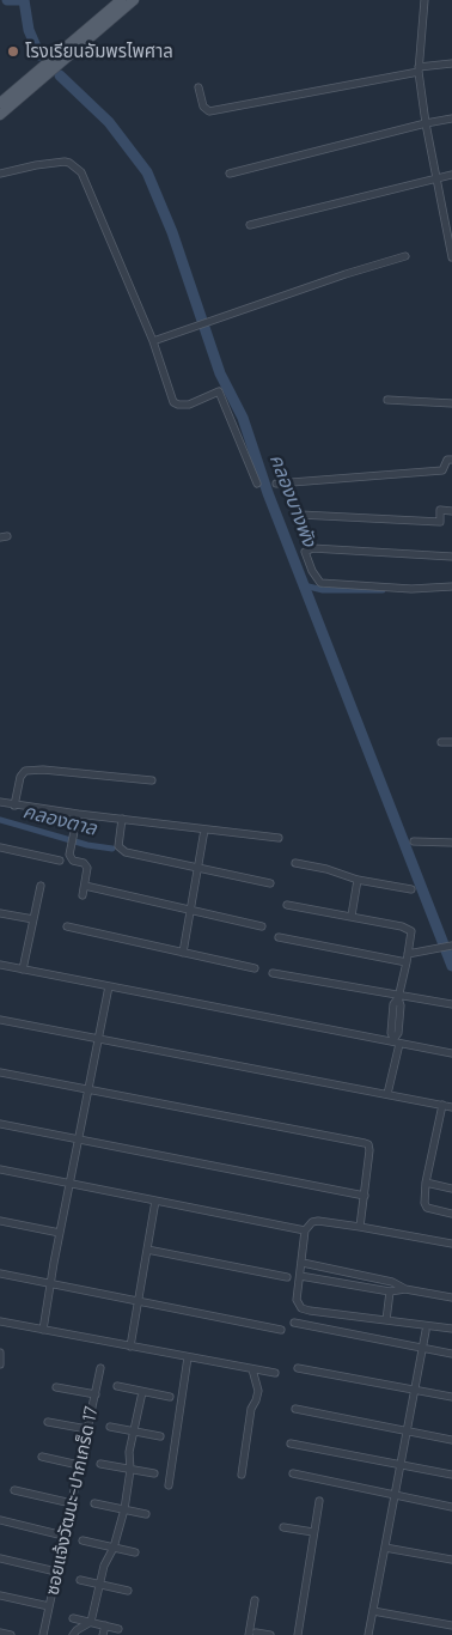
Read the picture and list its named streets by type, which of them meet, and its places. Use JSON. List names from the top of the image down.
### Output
{
  "streets": {
    "street": ["ซอยแจ้งวัฒนะ-ปากเกร็ด 17"]
  },
  "water": ["คลองบางพัง", "คลองตาล"],
  "places": ["โรงเรียนอัมพรไพศาล"]
}
